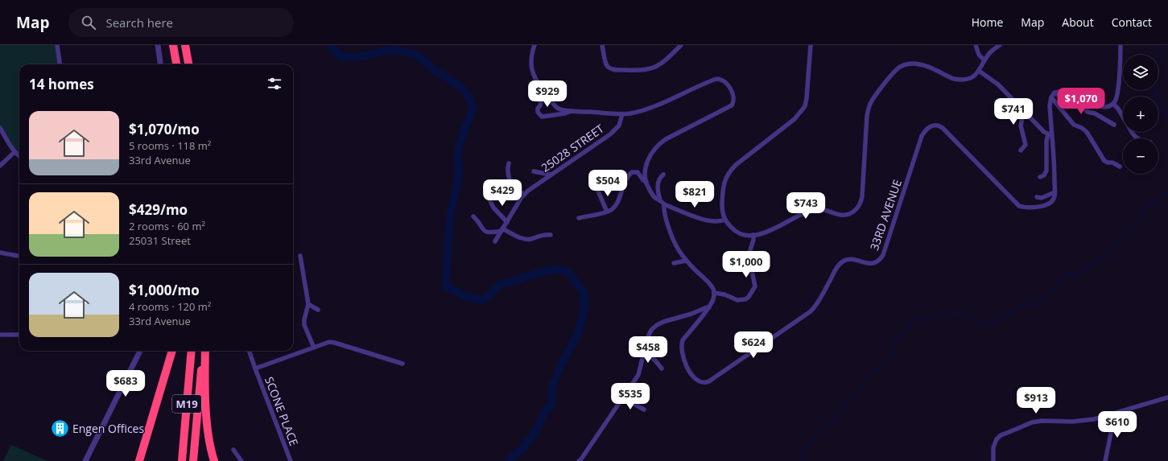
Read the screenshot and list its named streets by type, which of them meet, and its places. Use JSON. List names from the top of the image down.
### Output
{
  "streets": {
    "highway": ["M19"],
    "street": ["25028 STREET", "33RD AVENUE", "SCONE PLACE"]
  },
  "places": {
    "building": ["Engen Offices"]
  },
  "page": {
    "header": "Map",
    "search": "Search here",
    "nav": [
      "Home",
      "Map",
      "About",
      "Contact"
    ],
    "map_buttons": ["+", "−"],
    "heading": "14 homes",
    "price": [
      "$929",
      "$1,070",
      "$741",
      "$504",
      "$429",
      "$821",
      "$743",
      "$1,000",
      "$624",
      "$458",
      "$683",
      "$535",
      "$913",
      "$610"
    ],
    "list": [
      {
        "name": "$1,070/mo",
        "note": "5 rooms · 118 m² · 33rd Avenue"
      },
      {
        "name": "$429/mo",
        "note": "2 rooms · 60 m² · 25031 Street"
      },
      {
        "name": "$1,000/mo",
        "note": "4 rooms · 120 m² · 33rd Avenue"
      }
    ]
  }
}
